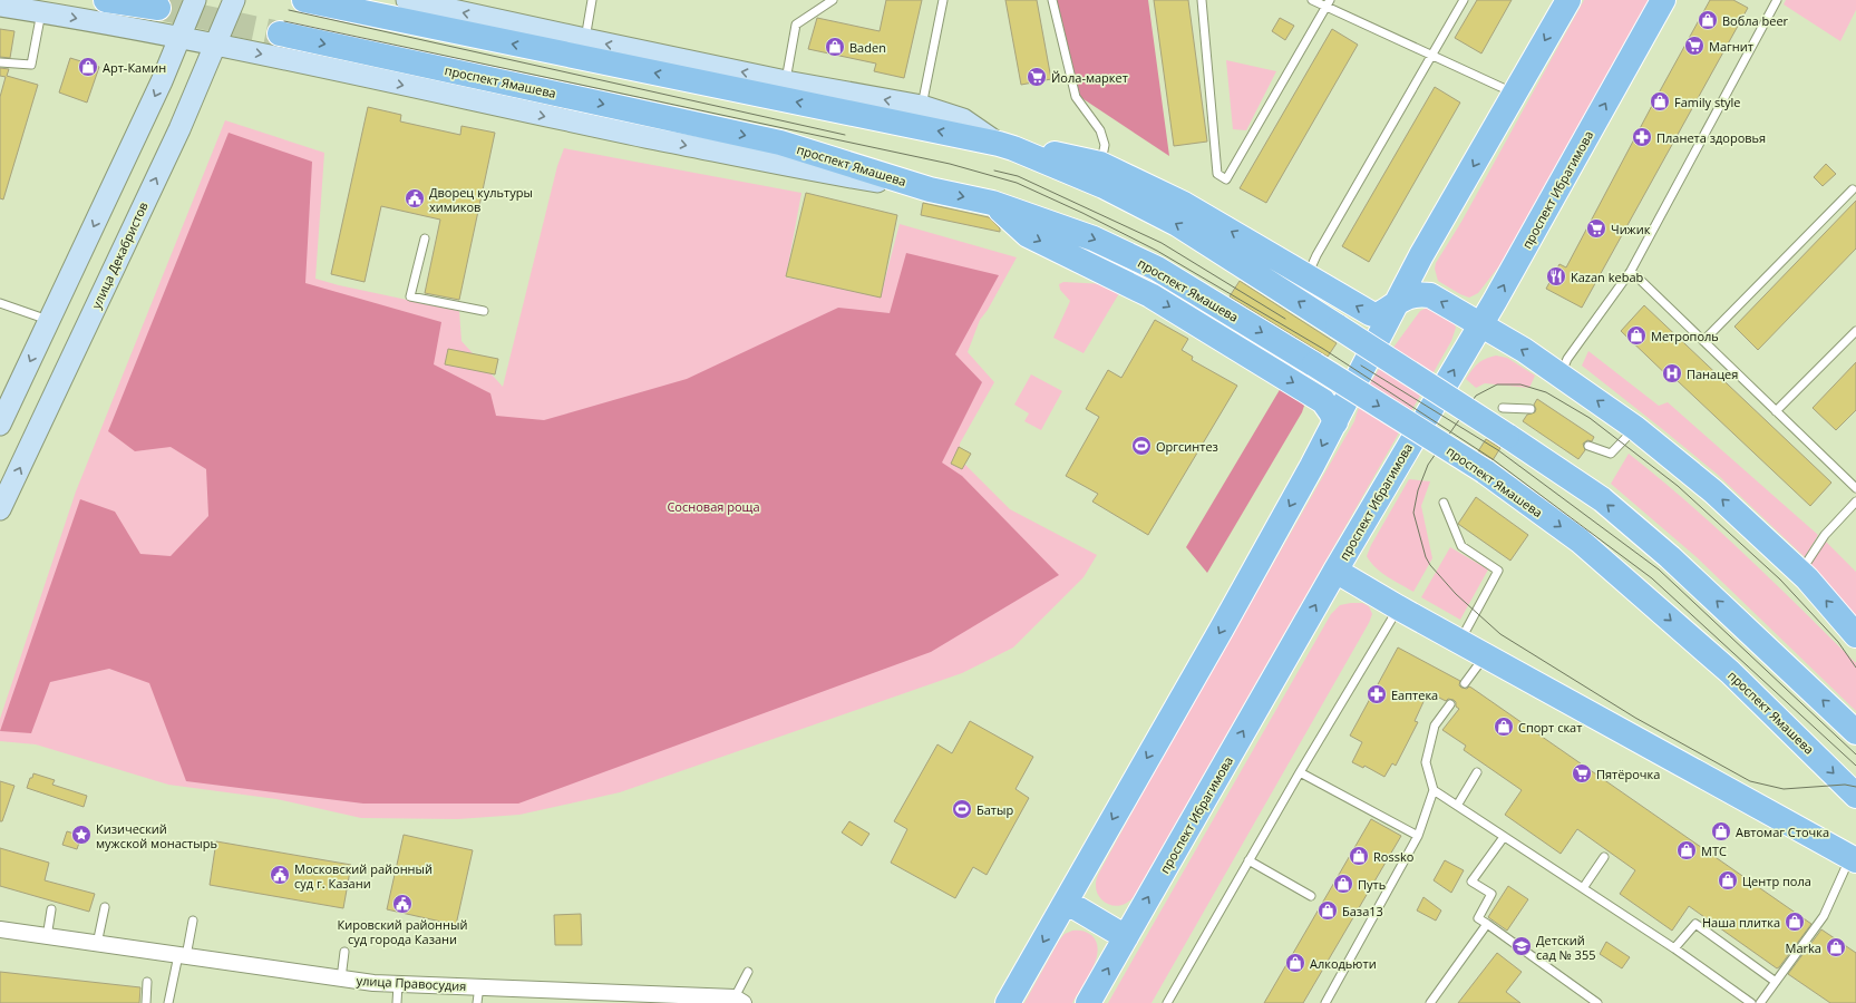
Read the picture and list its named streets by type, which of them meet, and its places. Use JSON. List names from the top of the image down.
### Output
{
  "streets": {
    "main road": ["проспект Ямашева", "проспект Ибрагимова", "улица Декабристов"],
    "street": ["улица Правосудия"]
  },
  "parks": ["Сосновая роща"],
  "places": {
    "shop": [
      "Вобла beer",
      "Baden",
      "Арт-Камин",
      "Family style",
      "Метрополь",
      "Спорт скат",
      "Автомаг Сточка",
      "МТС",
      "Rossko",
      "Центр пола",
      "Путь",
      "База13",
      "Наша плитка",
      "Marka",
      "Алкодьюти"
    ],
    "supermarket": [
      "Магнит",
      "Йола-маркет",
      "Чижик",
      "Пятёрочка"
    ],
    "pharmacy": ["Планета здоровья", "Еаптека"],
    "public building": ["Дворец культуры химиков", "Московский районный суд г. Казани", "Кировский районный суд города Казани"],
    "restaurant": ["Kazan kebab"],
    "hospital": ["Панацея"],
    "sports": ["Оргсинтез", "Батыр"],
    "place": ["Кизический мужской монастырь"],
    "school or university": ["Детский сад № 355"]
  }
}
